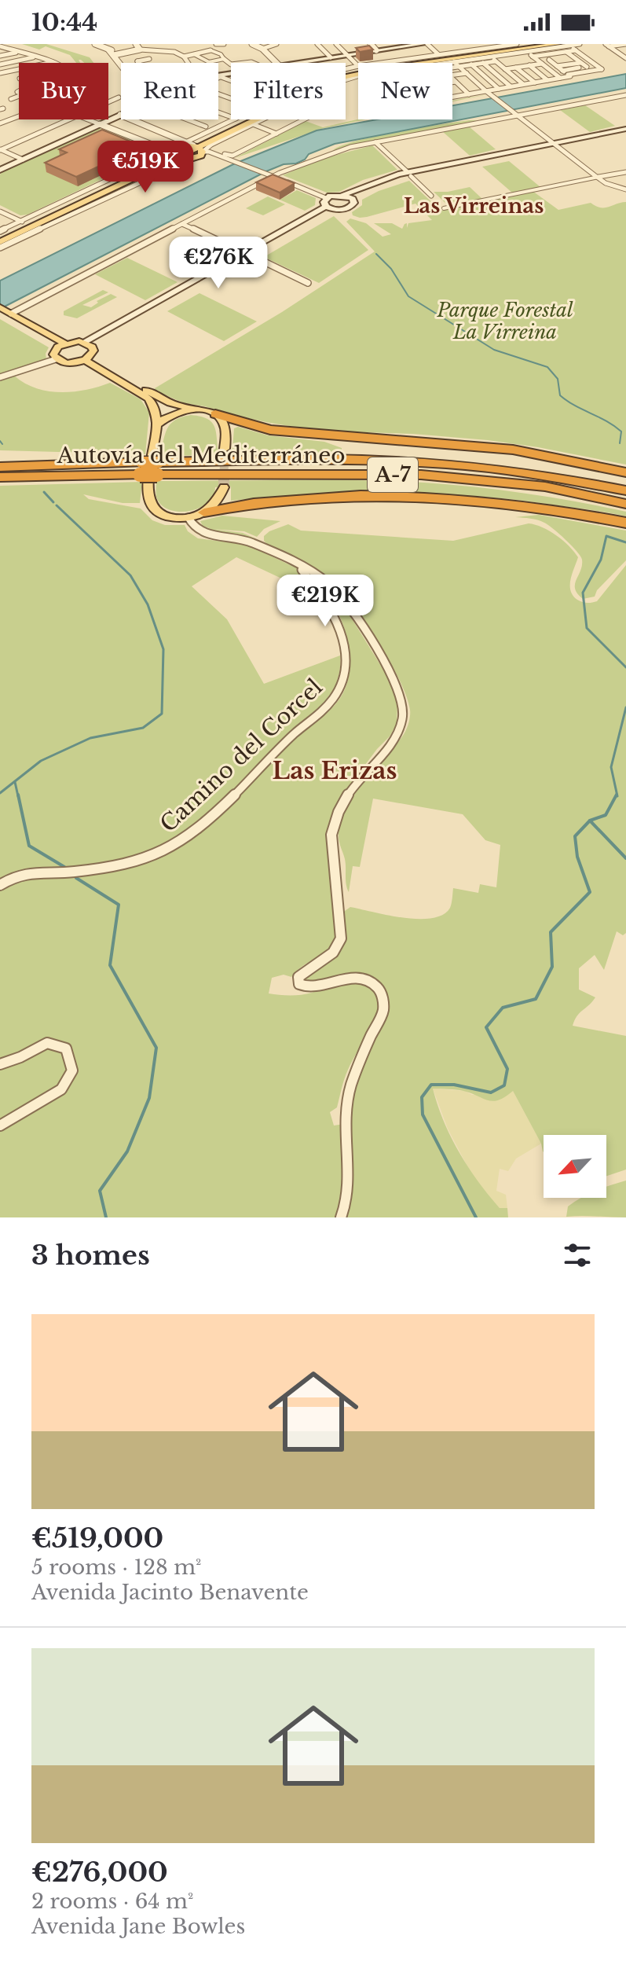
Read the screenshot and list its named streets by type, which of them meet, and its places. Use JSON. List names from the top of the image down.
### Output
{
  "streets": {
    "highway": ["Autovía del Mediterráneo", "A-7"],
    "street": ["Camino del Corcel"]
  },
  "districts": ["Las Virreinas", "Las Erizas"],
  "parks": ["Parque Forestal La Virreina"],
  "north": "bottom left",
  "page": {
    "status": "10:44",
    "chip": [
      "Buy",
      "Rent",
      "Filters",
      "New"
    ],
    "price": ["€519K", "€276K", "€219K"],
    "heading": "3 homes",
    "list": [
      {
        "name": "€519,000",
        "note": "5 rooms · 128 m² · Avenida Jacinto Benavente"
      },
      {
        "name": "€276,000",
        "note": "2 rooms · 64 m² · Avenida Jane Bowles"
      }
    ]
  }
}
